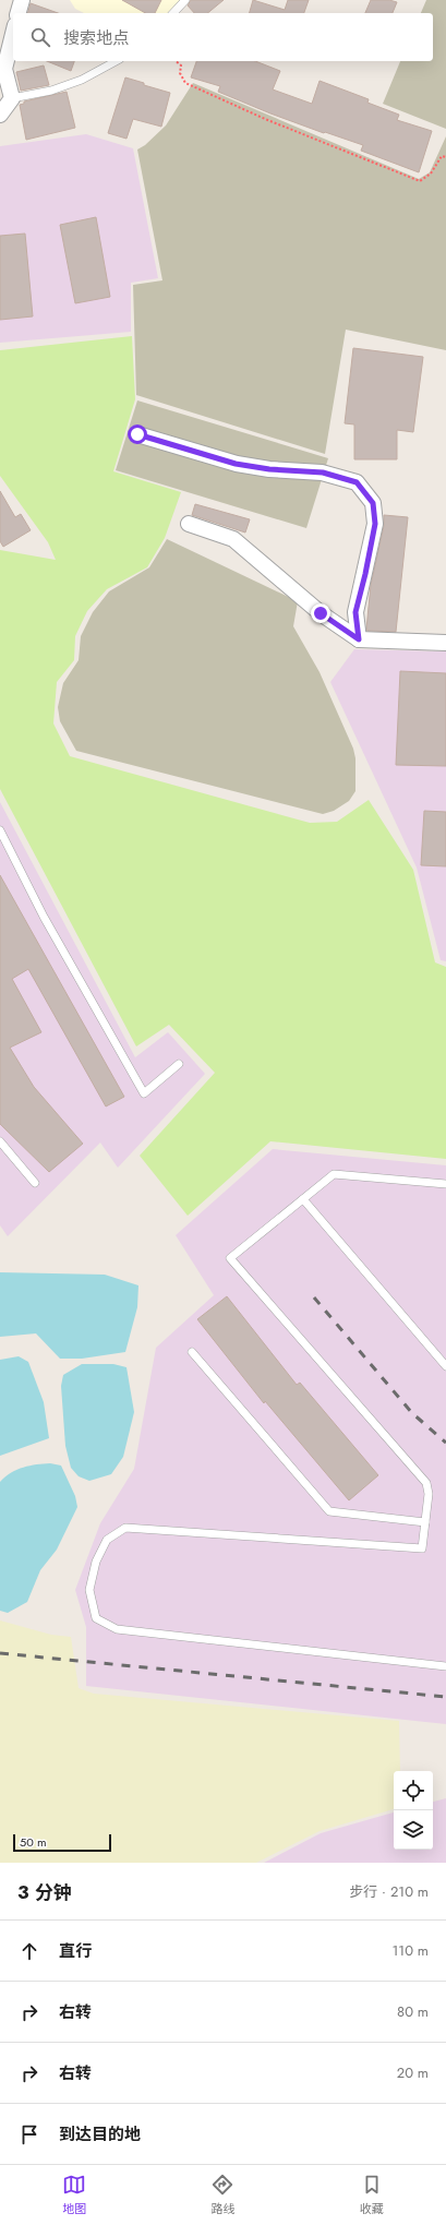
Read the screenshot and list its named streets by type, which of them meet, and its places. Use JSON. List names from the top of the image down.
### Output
{
  "scale_bar": "50 m",
  "page": {
    "search": "搜索地点",
    "scale": "50 m",
    "heading": ["3 分钟", "步行 · 210 m"],
    "list": [
      ["直行", "110 m"],
      ["右转", "80 m"],
      ["右转", "20 m"],
      "到达目的地"
    ],
    "nav": ["地图", "路线", "收藏"]
  }
}
